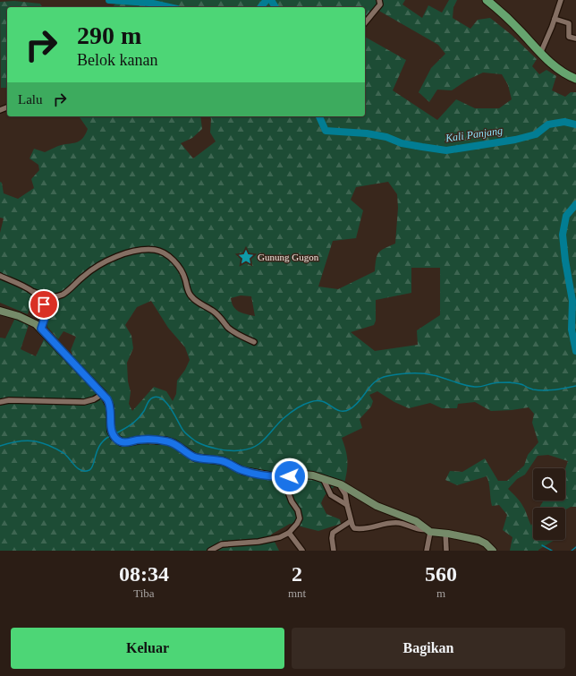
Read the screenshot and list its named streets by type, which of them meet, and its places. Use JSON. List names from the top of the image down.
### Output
{
  "water": ["Kali Panjang"],
  "places": {
    "place": ["Gunung Gugon"]
  },
  "page": {
    "turn": ["290 m", "Belok kanan"],
    "then": "Lalu",
    "eta": [
      "08:34",
      "Tiba",
      "2",
      "mnt",
      "560",
      "m"
    ],
    "buttons": ["Keluar", "Bagikan"]
  }
}
